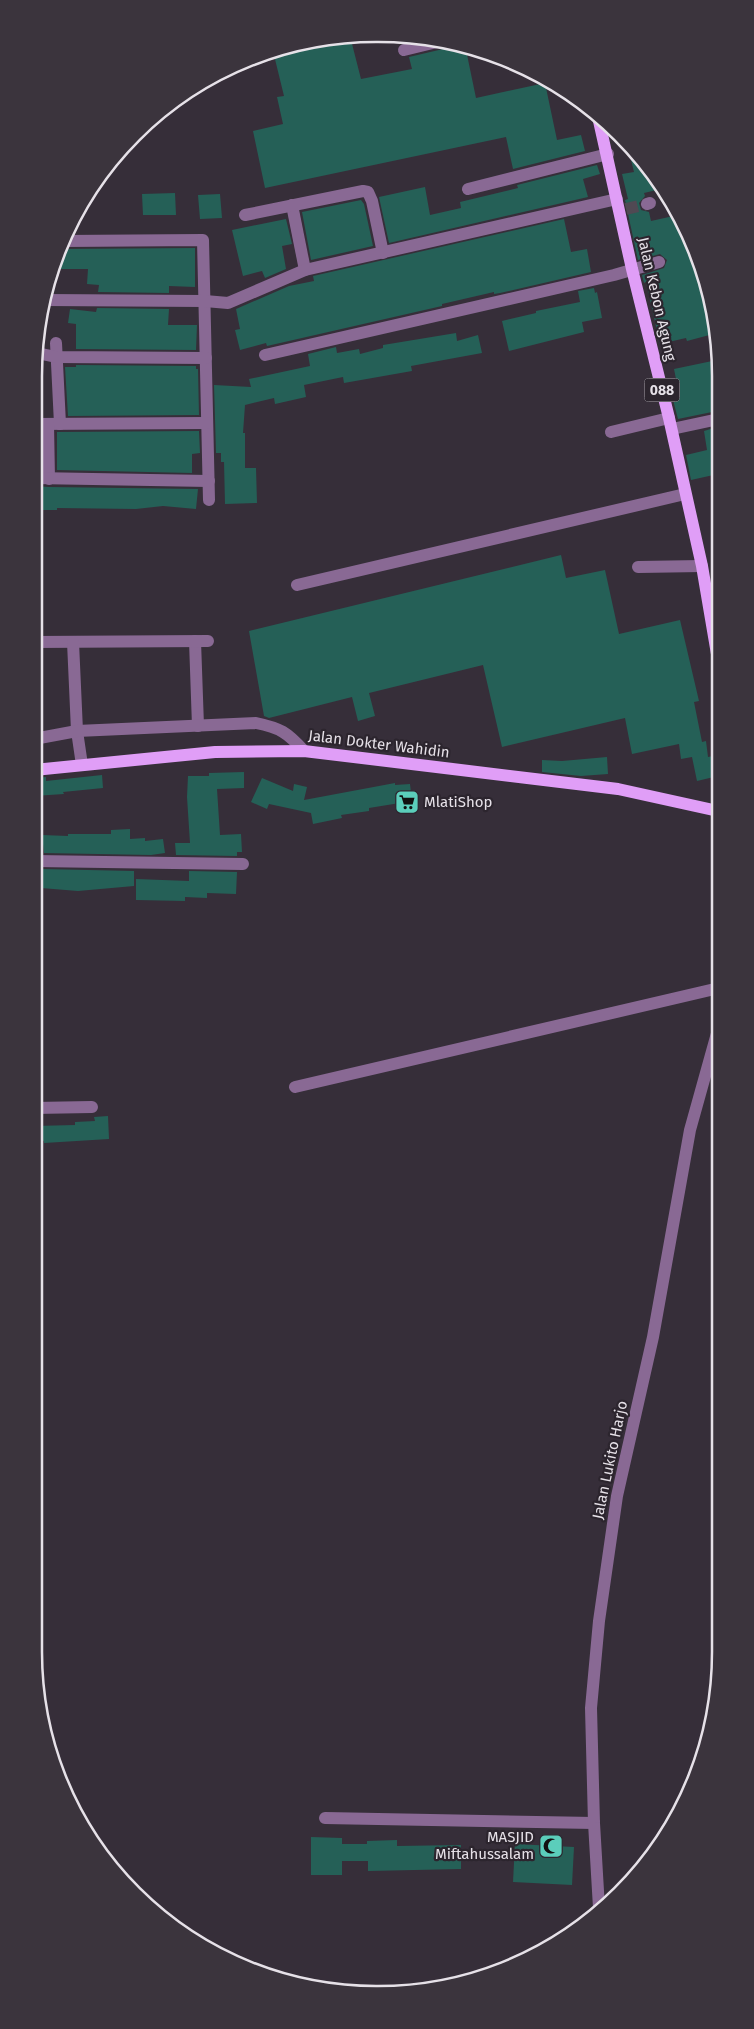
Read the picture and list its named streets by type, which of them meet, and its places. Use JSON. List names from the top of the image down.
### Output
{
  "streets": {
    "main road": ["Jalan Kebon Agung", "088", "Jalan Dokter Wahidin"],
    "street": ["Jalan Lukito Harjo"]
  },
  "places": {
    "supermarket": ["MlatiShop"],
    "mosque": ["MASJID Miftahussalam"]
  }
}
